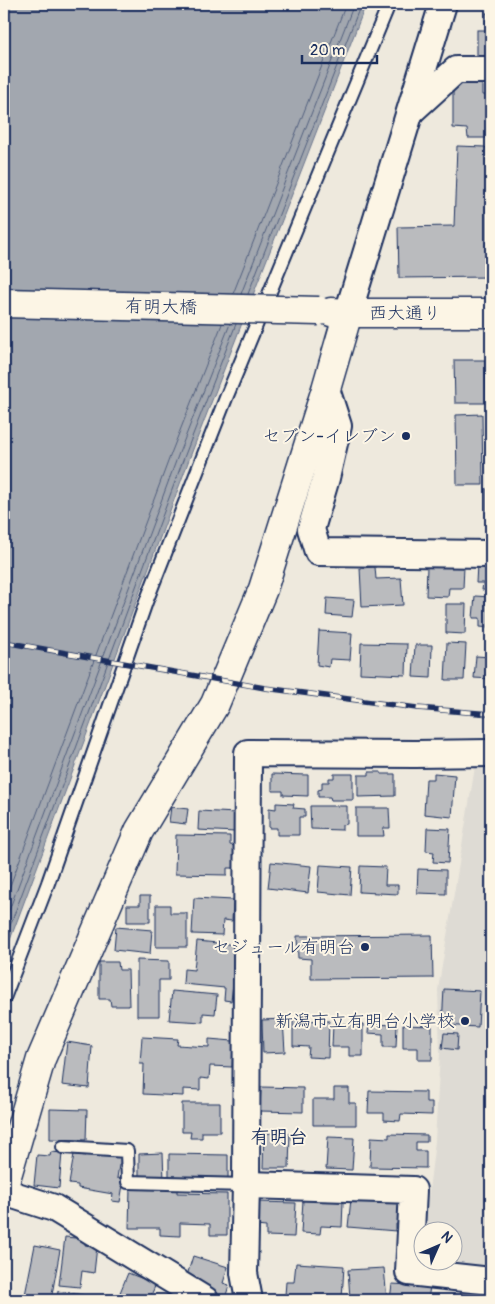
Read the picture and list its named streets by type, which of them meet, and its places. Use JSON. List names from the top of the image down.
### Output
{
  "streets": {
    "street": ["有明大橋", "西大通り"]
  },
  "crossings": [
    ["有明大橋", "西大通り"]
  ],
  "districts": ["有明台"],
  "places": ["セブン-イレブン", "セジュール有明台", "新潟市立有明台小学校"],
  "scale_bar": "20 m",
  "north": "top right"
}
